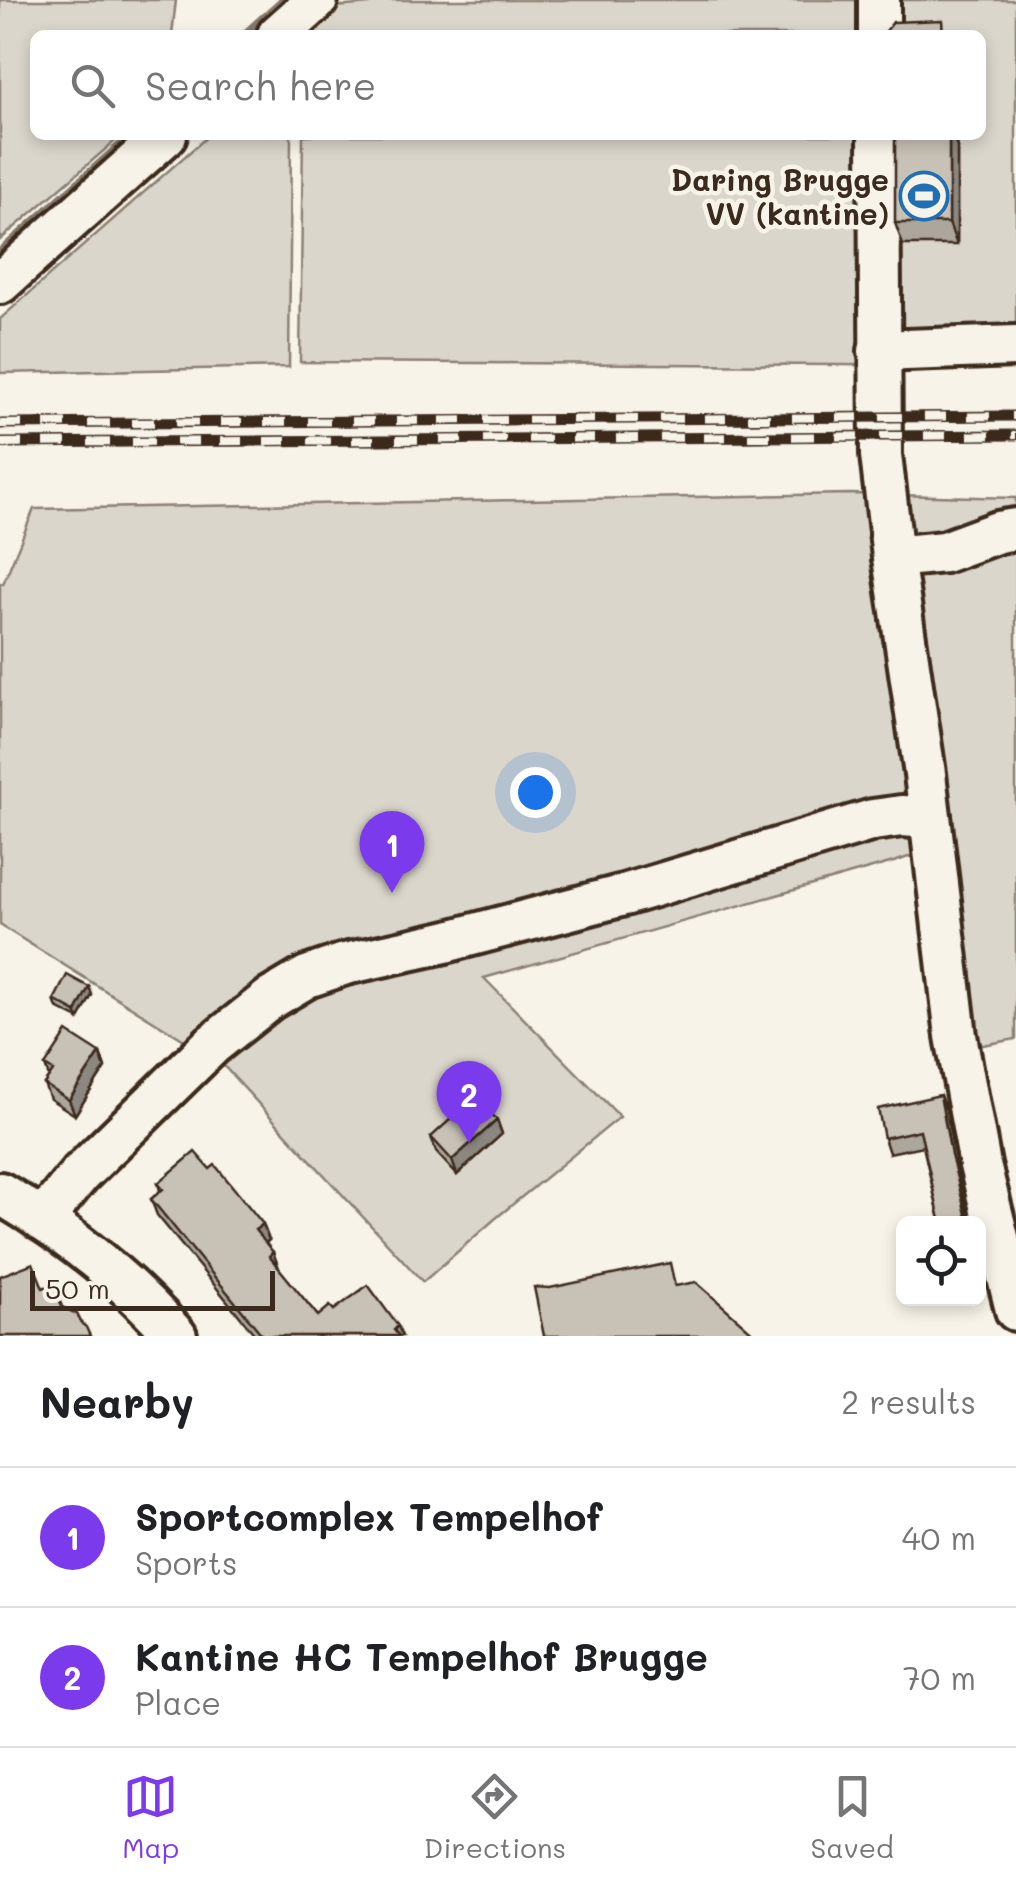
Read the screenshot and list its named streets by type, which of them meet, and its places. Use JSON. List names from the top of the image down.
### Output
{
  "places": {
    "sports": ["Daring Brugge VV (kantine)"]
  },
  "scale_bar": "50 m",
  "page": {
    "search": "Search here",
    "pins": ["1", "2"],
    "scale": "50 m",
    "heading": ["Nearby", "2 results"],
    "list": [
      {
        "mark": "1",
        "name": "Sportcomplex Tempelhof",
        "note": "Sports",
        "value": "40 m"
      },
      {
        "mark": "2",
        "name": "Kantine HC Tempelhof Brugge",
        "note": "Place",
        "value": "70 m"
      }
    ],
    "nav": ["Map", "Directions", "Saved"]
  }
}
